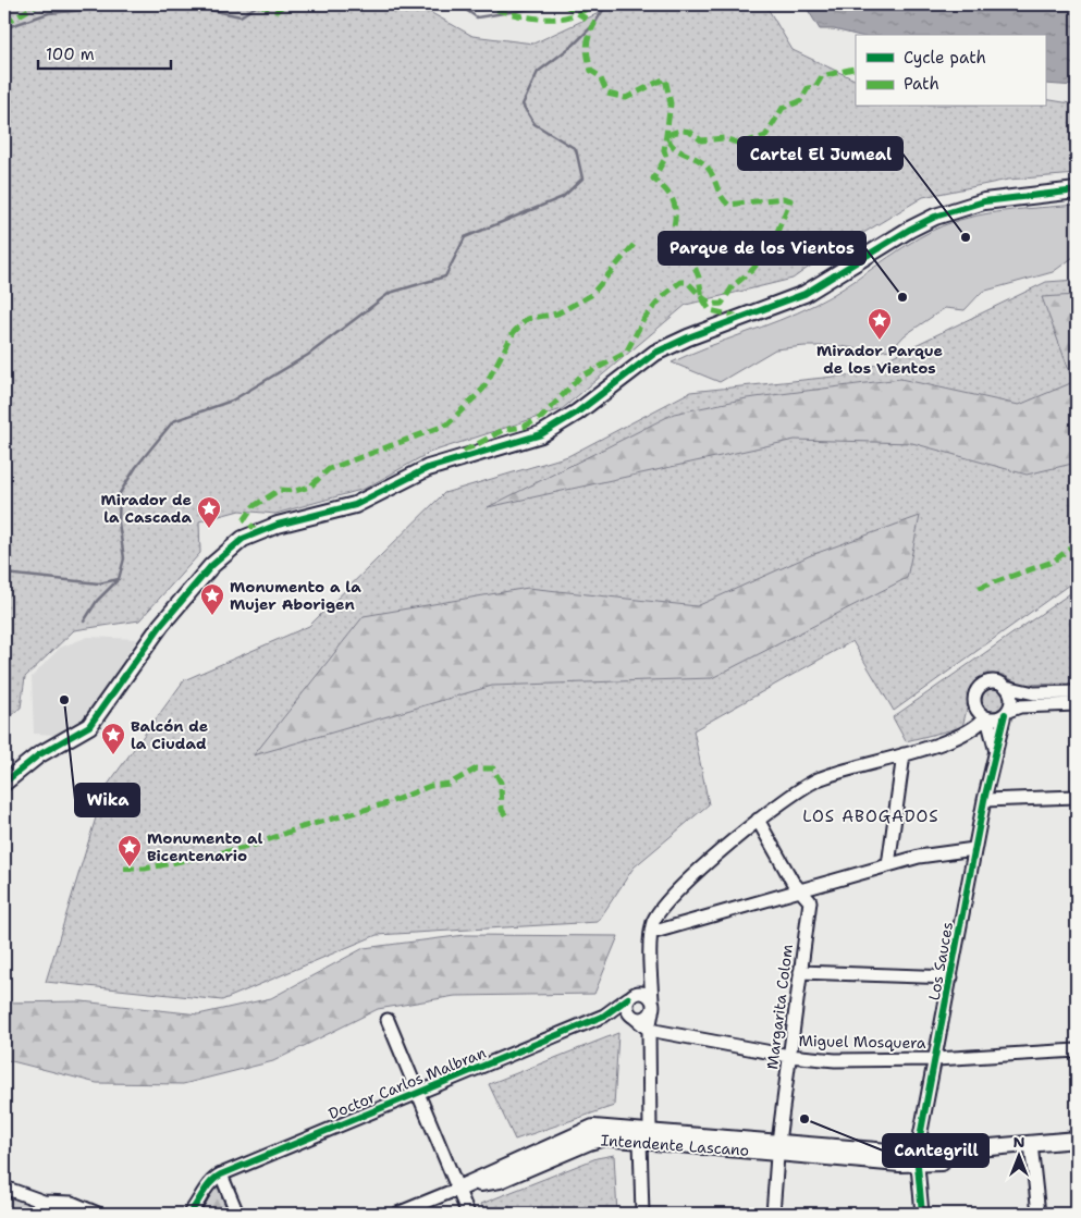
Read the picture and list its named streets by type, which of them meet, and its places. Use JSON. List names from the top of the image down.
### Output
{
  "streets": {
    "main road": ["Intendente Lascano"],
    "street": [
      "Los Sauces",
      "Margarita Colom",
      "Miguel Mosquera",
      "Doctor Carlos Malbran"
    ]
  },
  "crossings": [
    ["Los Sauces", "Miguel Mosquera"],
    ["Los Sauces", "Intendente Lascano"],
    ["Margarita Colom", "Miguel Mosquera"],
    ["Margarita Colom", "Intendente Lascano"]
  ],
  "districts": ["LOS ABOGADOS"],
  "places": {
    "other": [
      "Cartel El Jumeal",
      "Parque de los Vientos",
      "Wika",
      "Cantegrill"
    ],
    "place": [
      "Mirador Parque de los Vientos",
      "Mirador de la Cascada",
      "Monumento a la Mujer Aborigen",
      "Balcón de la Ciudad",
      "Monumento al Bicentenario"
    ]
  },
  "legend": ["Cycle path", "Path"],
  "scale_bar": "100 m",
  "north": "top"
}
